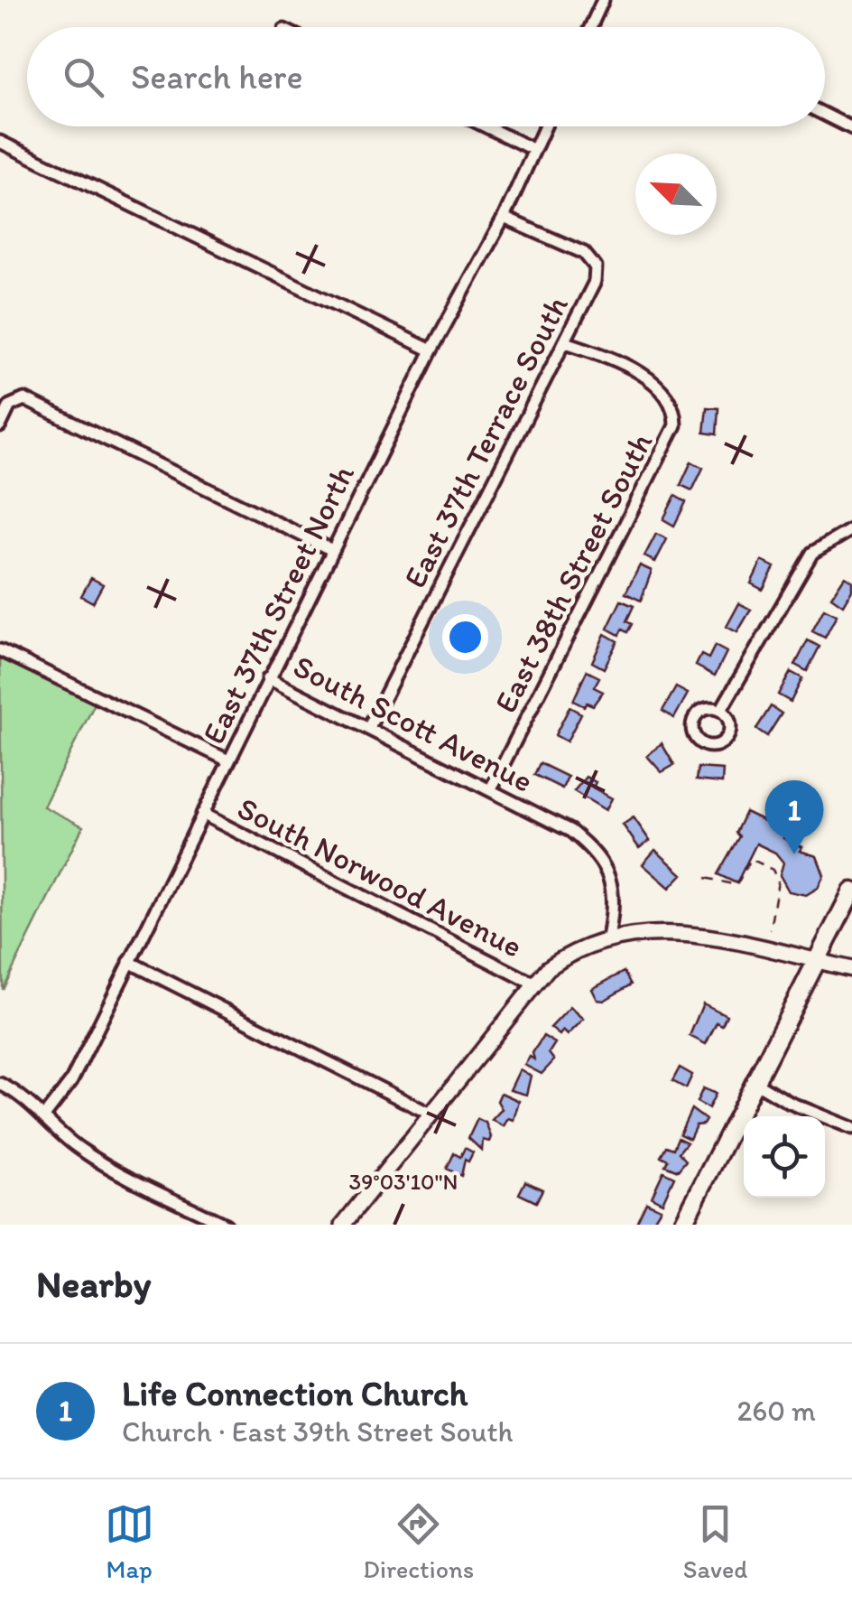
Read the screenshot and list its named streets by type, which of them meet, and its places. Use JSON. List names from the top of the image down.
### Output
{
  "streets": {
    "street": [
      "East 37th Terrace South",
      "East 38th Street South",
      "East 37th Street North",
      "South Scott Avenue",
      "South Norwood Avenue"
    ]
  },
  "crossings": [
    ["East 37th Terrace South", "East 38th Street South"],
    ["East 37th Terrace South", "East 37th Street North"],
    ["East 37th Terrace South", "South Scott Avenue"],
    ["East 38th Street South", "South Scott Avenue"],
    ["East 37th Street North", "South Scott Avenue"],
    ["East 37th Street North", "South Norwood Avenue"]
  ],
  "north": "top left",
  "page": {
    "search": "Search here",
    "pins": "1",
    "heading": "Nearby",
    "list": [
      {
        "mark": "1",
        "name": "Life Connection Church",
        "note": "Church · East 39th Street South",
        "value": "260 m"
      }
    ],
    "nav": ["Map", "Directions", "Saved"]
  },
  "coordinates": ["39°03'10\"N"]
}
